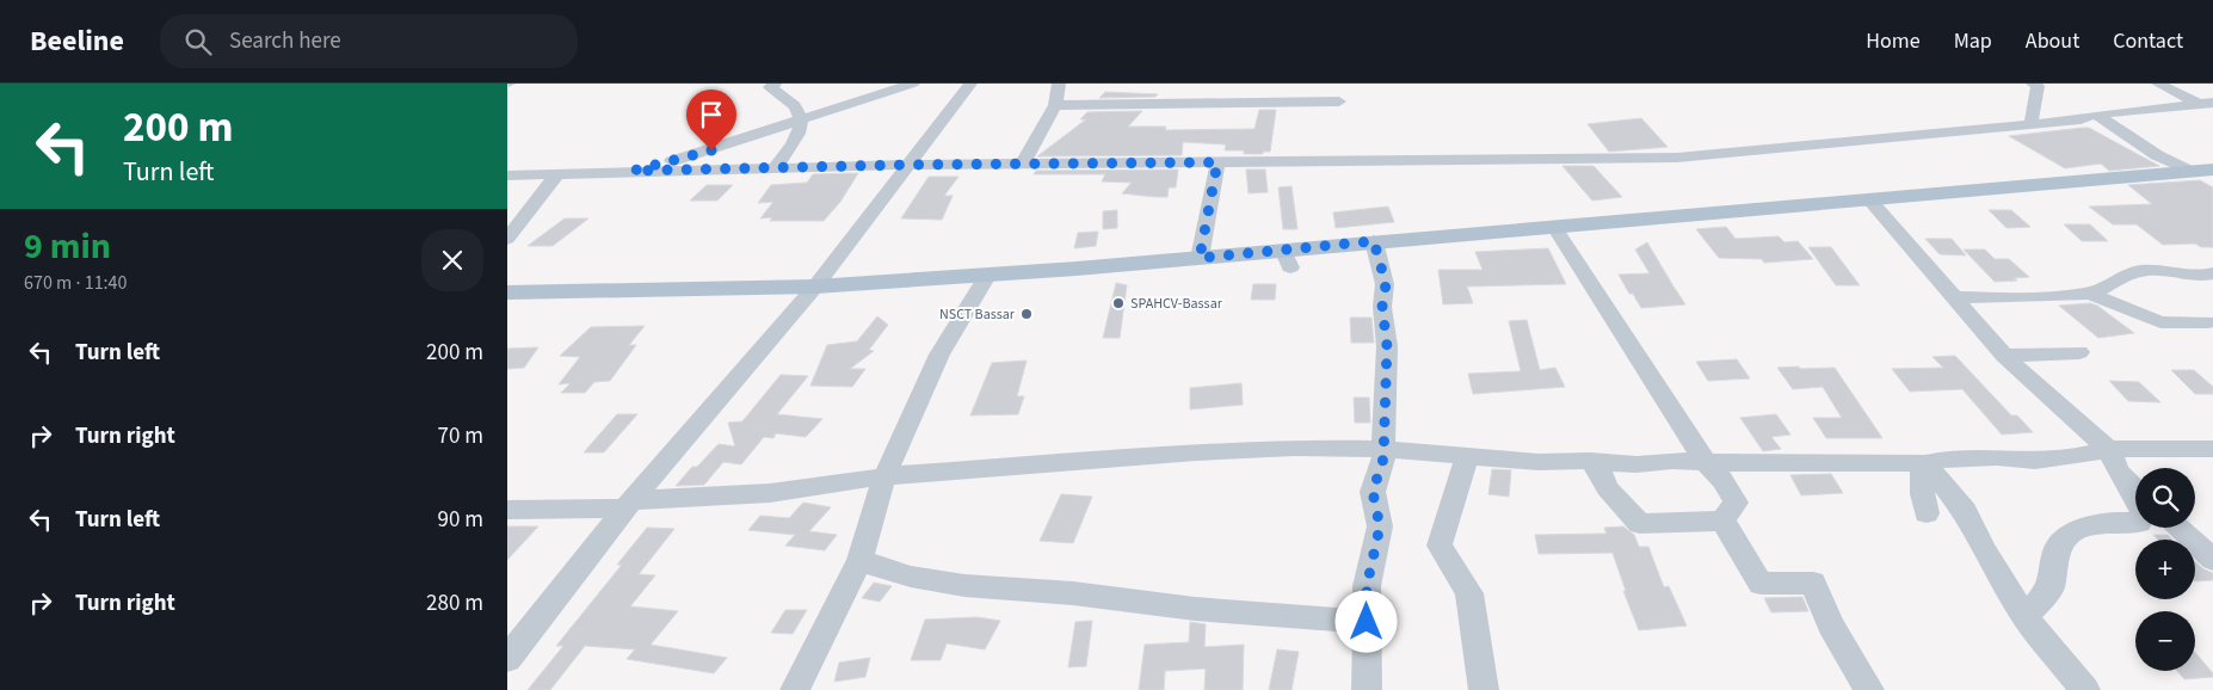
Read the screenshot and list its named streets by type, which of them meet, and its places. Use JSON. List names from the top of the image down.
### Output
{
  "places": ["SPAHCV-Bassar", "NSCT Bassar"],
  "page": {
    "header": "Beeline",
    "search": "Search here",
    "nav": [
      "Home",
      "Map",
      "About",
      "Contact"
    ],
    "turn": ["200 m", "Turn left"],
    "heading": ["9 min", "670 m · 11:40"],
    "list": [
      {
        "name": "Turn left",
        "value": "200 m"
      },
      {
        "name": "Turn right",
        "value": "70 m"
      },
      {
        "name": "Turn left",
        "value": "90 m"
      },
      {
        "name": "Turn right",
        "value": "280 m"
      }
    ],
    "map_buttons": ["+", "−"]
  }
}
